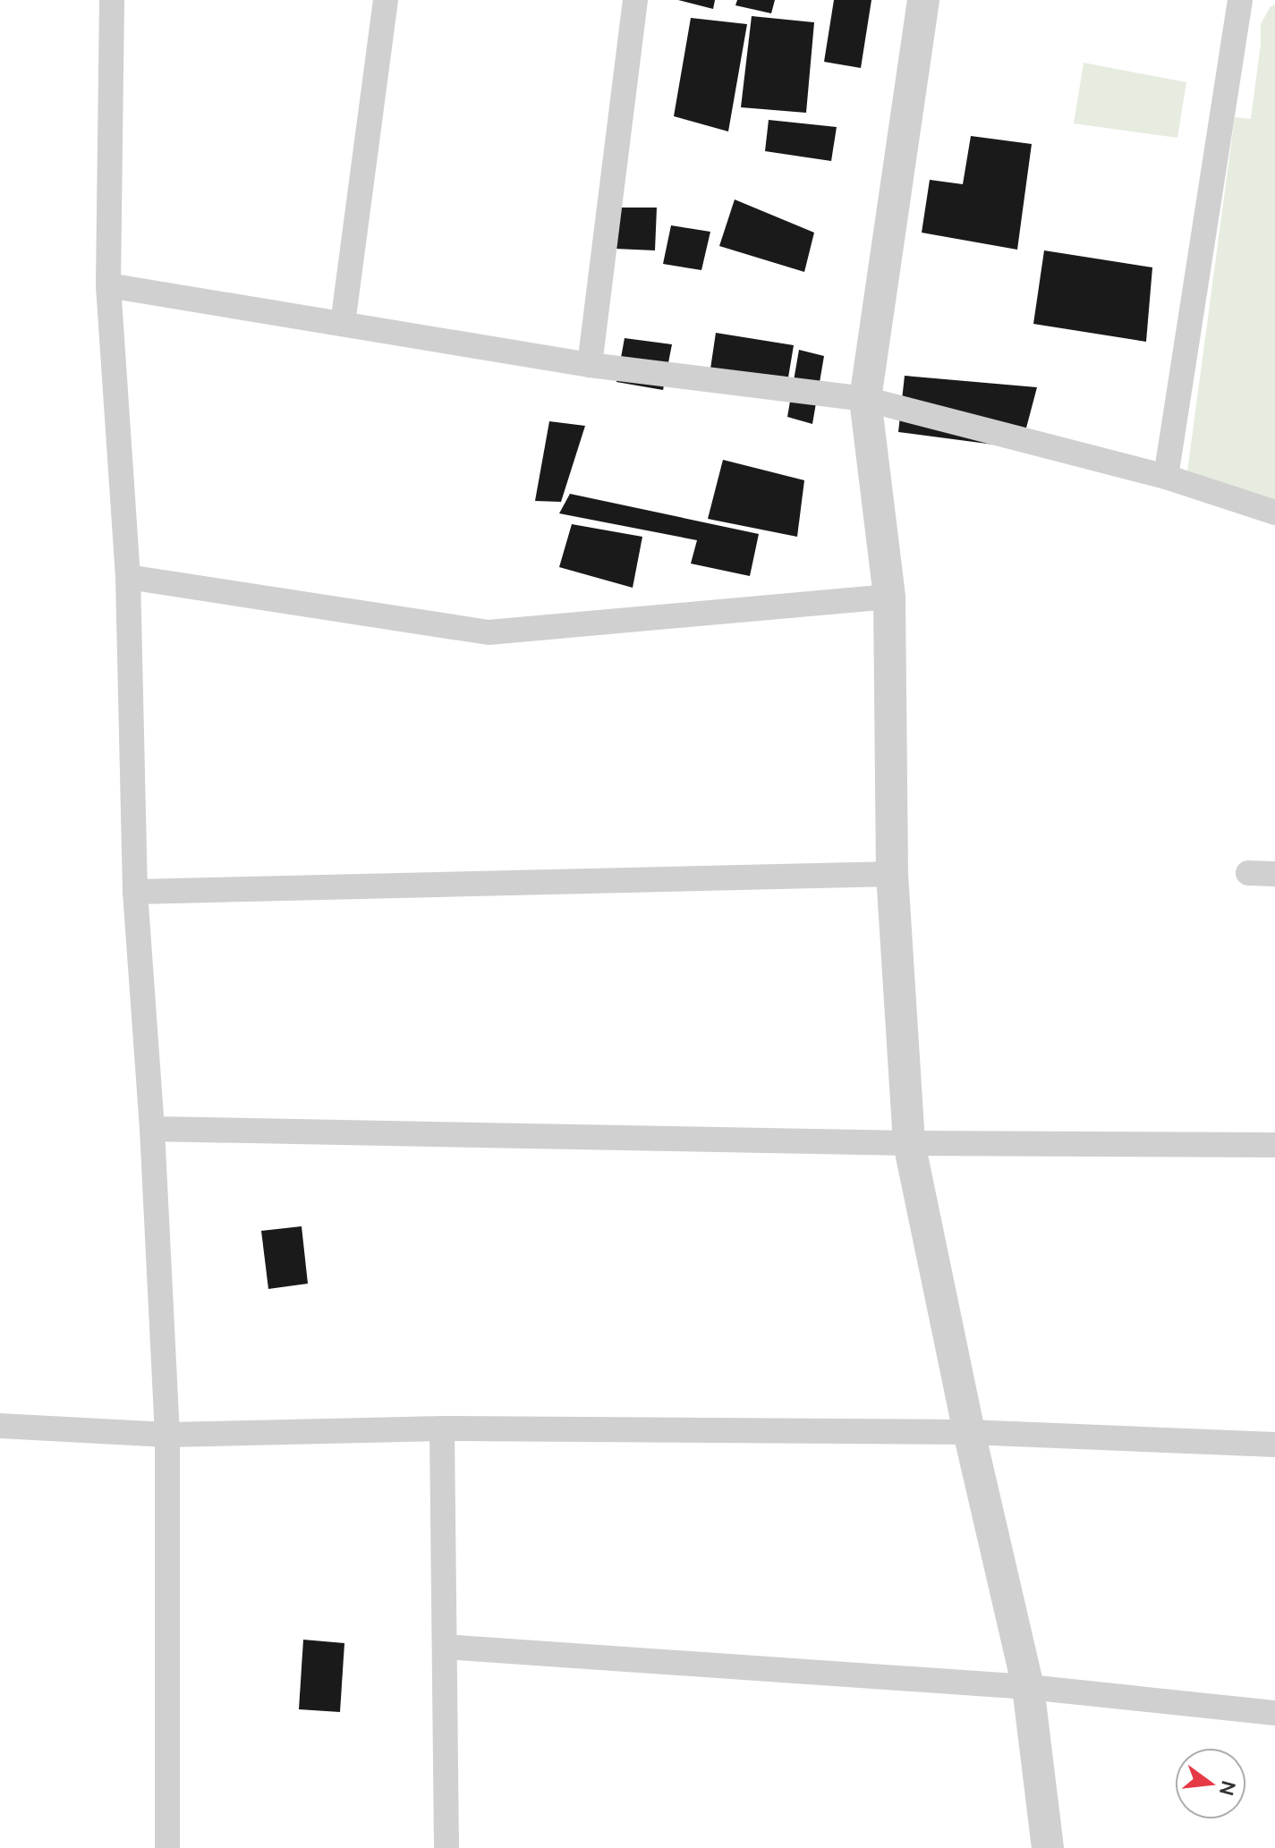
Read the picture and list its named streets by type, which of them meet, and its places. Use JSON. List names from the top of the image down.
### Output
{
  "north": "right"
}
